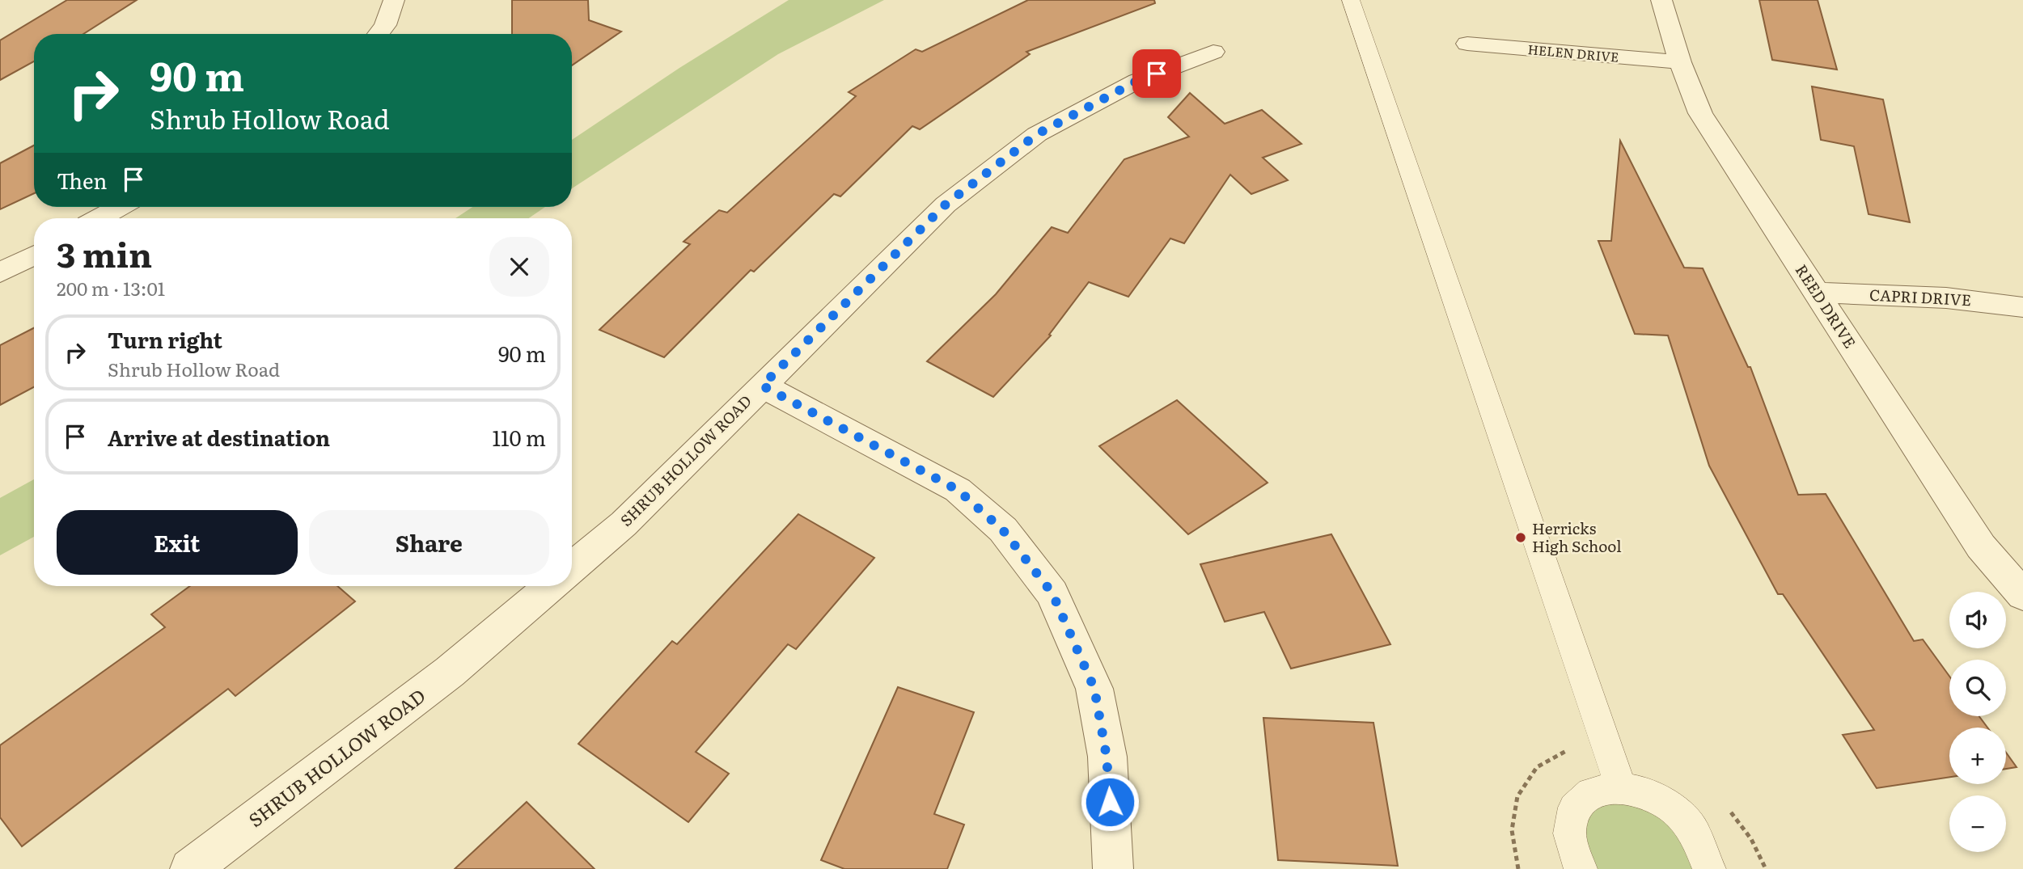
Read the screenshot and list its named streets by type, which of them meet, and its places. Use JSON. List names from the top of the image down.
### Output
{
  "streets": {
    "street": [
      "HELEN DRIVE",
      "CAPRI DRIVE",
      "REED DRIVE",
      "SHRUB HOLLOW ROAD"
    ]
  },
  "crossings": [
    ["HELEN DRIVE", "REED DRIVE"],
    ["CAPRI DRIVE", "REED DRIVE"]
  ],
  "places": ["Herricks High School"],
  "page": {
    "turn": ["90 m", "Shrub Hollow Road"],
    "then": "Then",
    "heading": ["3 min", "200 m · 13:01"],
    "list": [
      {
        "name": "Turn right",
        "note": "Shrub Hollow Road",
        "value": "90 m"
      },
      {
        "name": "Arrive at destination",
        "value": "110 m"
      }
    ],
    "buttons": ["Exit", "Share"],
    "map_buttons": ["+", "−"]
  }
}
